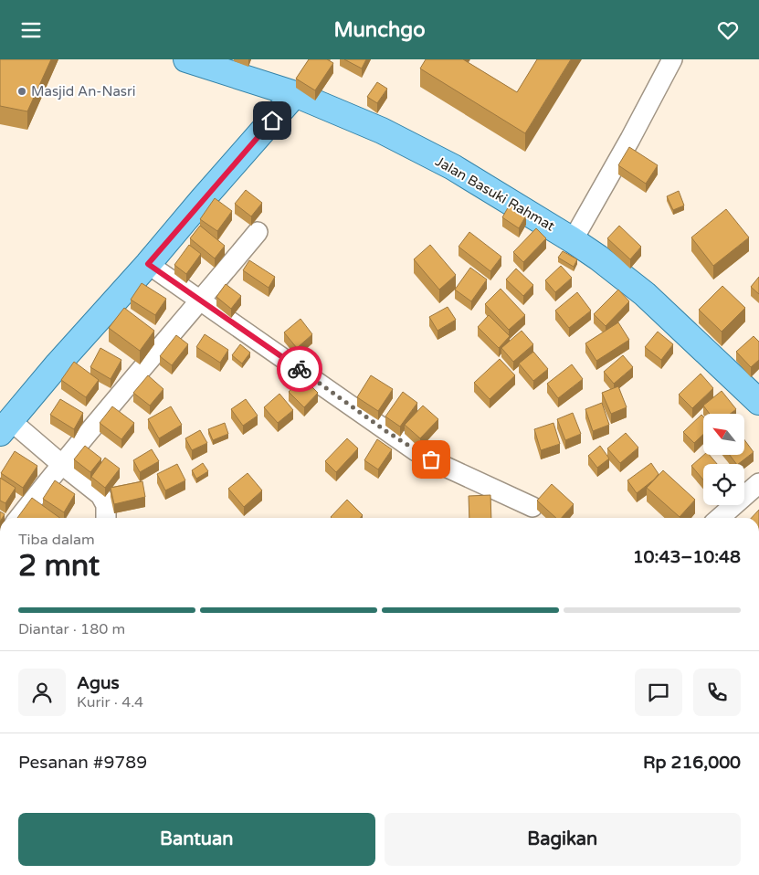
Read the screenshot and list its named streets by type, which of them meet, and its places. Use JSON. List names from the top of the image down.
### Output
{
  "streets": {
    "main road": ["Jalan Basuki Rahmat"]
  },
  "places": ["Masjid An-Nasri"],
  "north": "top left",
  "page": {
    "header": "Munchgo",
    "heading": ["2 mnt", "Tiba dalam", "10:43–10:48"],
    "panel": [
      "Agus",
      "Kurir · 4.4",
      "Pesanan #9789",
      "Rp 216,000"
    ],
    "bar": "Diantar · 180 m",
    "buttons": ["Bantuan", "Bagikan"]
  }
}
